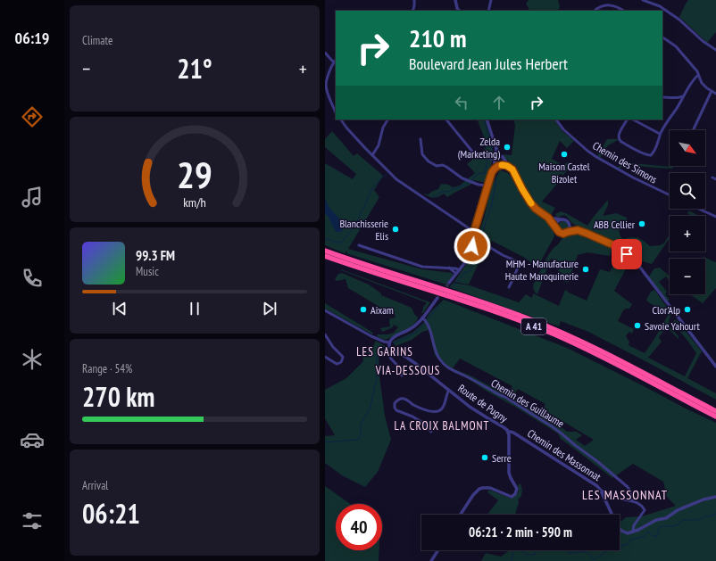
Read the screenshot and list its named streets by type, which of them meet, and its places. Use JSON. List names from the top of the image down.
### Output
{
  "streets": {
    "highway": ["A 41"],
    "street": [
      "Chemin des Simons",
      "Route de Pugny",
      "Chemin des Guillaume",
      "Chemin des Massonnat"
    ]
  },
  "crossings": [
    ["Route de Pugny", "Chemin des Massonnat"]
  ],
  "districts": [
    "LES GARINS",
    "VIA-DESSOUS",
    "LA CROIX BALMONT",
    "LES MASSONNAT"
  ],
  "places": [
    "Zelda (Marketing)",
    "Maison Castel Bizolet",
    "ABB Cellier",
    "Blanchisserie Elis",
    "MHM - Manufacture Haute Maroquinerie",
    "Aixam",
    "Clor'Alp",
    "Savoie Yahourt",
    "Serre"
  ],
  "north": "bottom right",
  "page": {
    "tabs": "06:19",
    "tile": [
      "Climate",
      ["Range · 54%", "270 km"],
      ["Arrival", "06:21"]
    ],
    "turn": ["210 m", "Boulevard Jean Jules Herbert"],
    "heat": ["−", "21°", "+"],
    "map_buttons": ["+", "−"],
    "song": ["99.3 FM", "Music"],
    "limit": "40",
    "trip": "06:21 · 2 min · 590 m",
    "gauge": ["29", "km/h"]
  }
}
